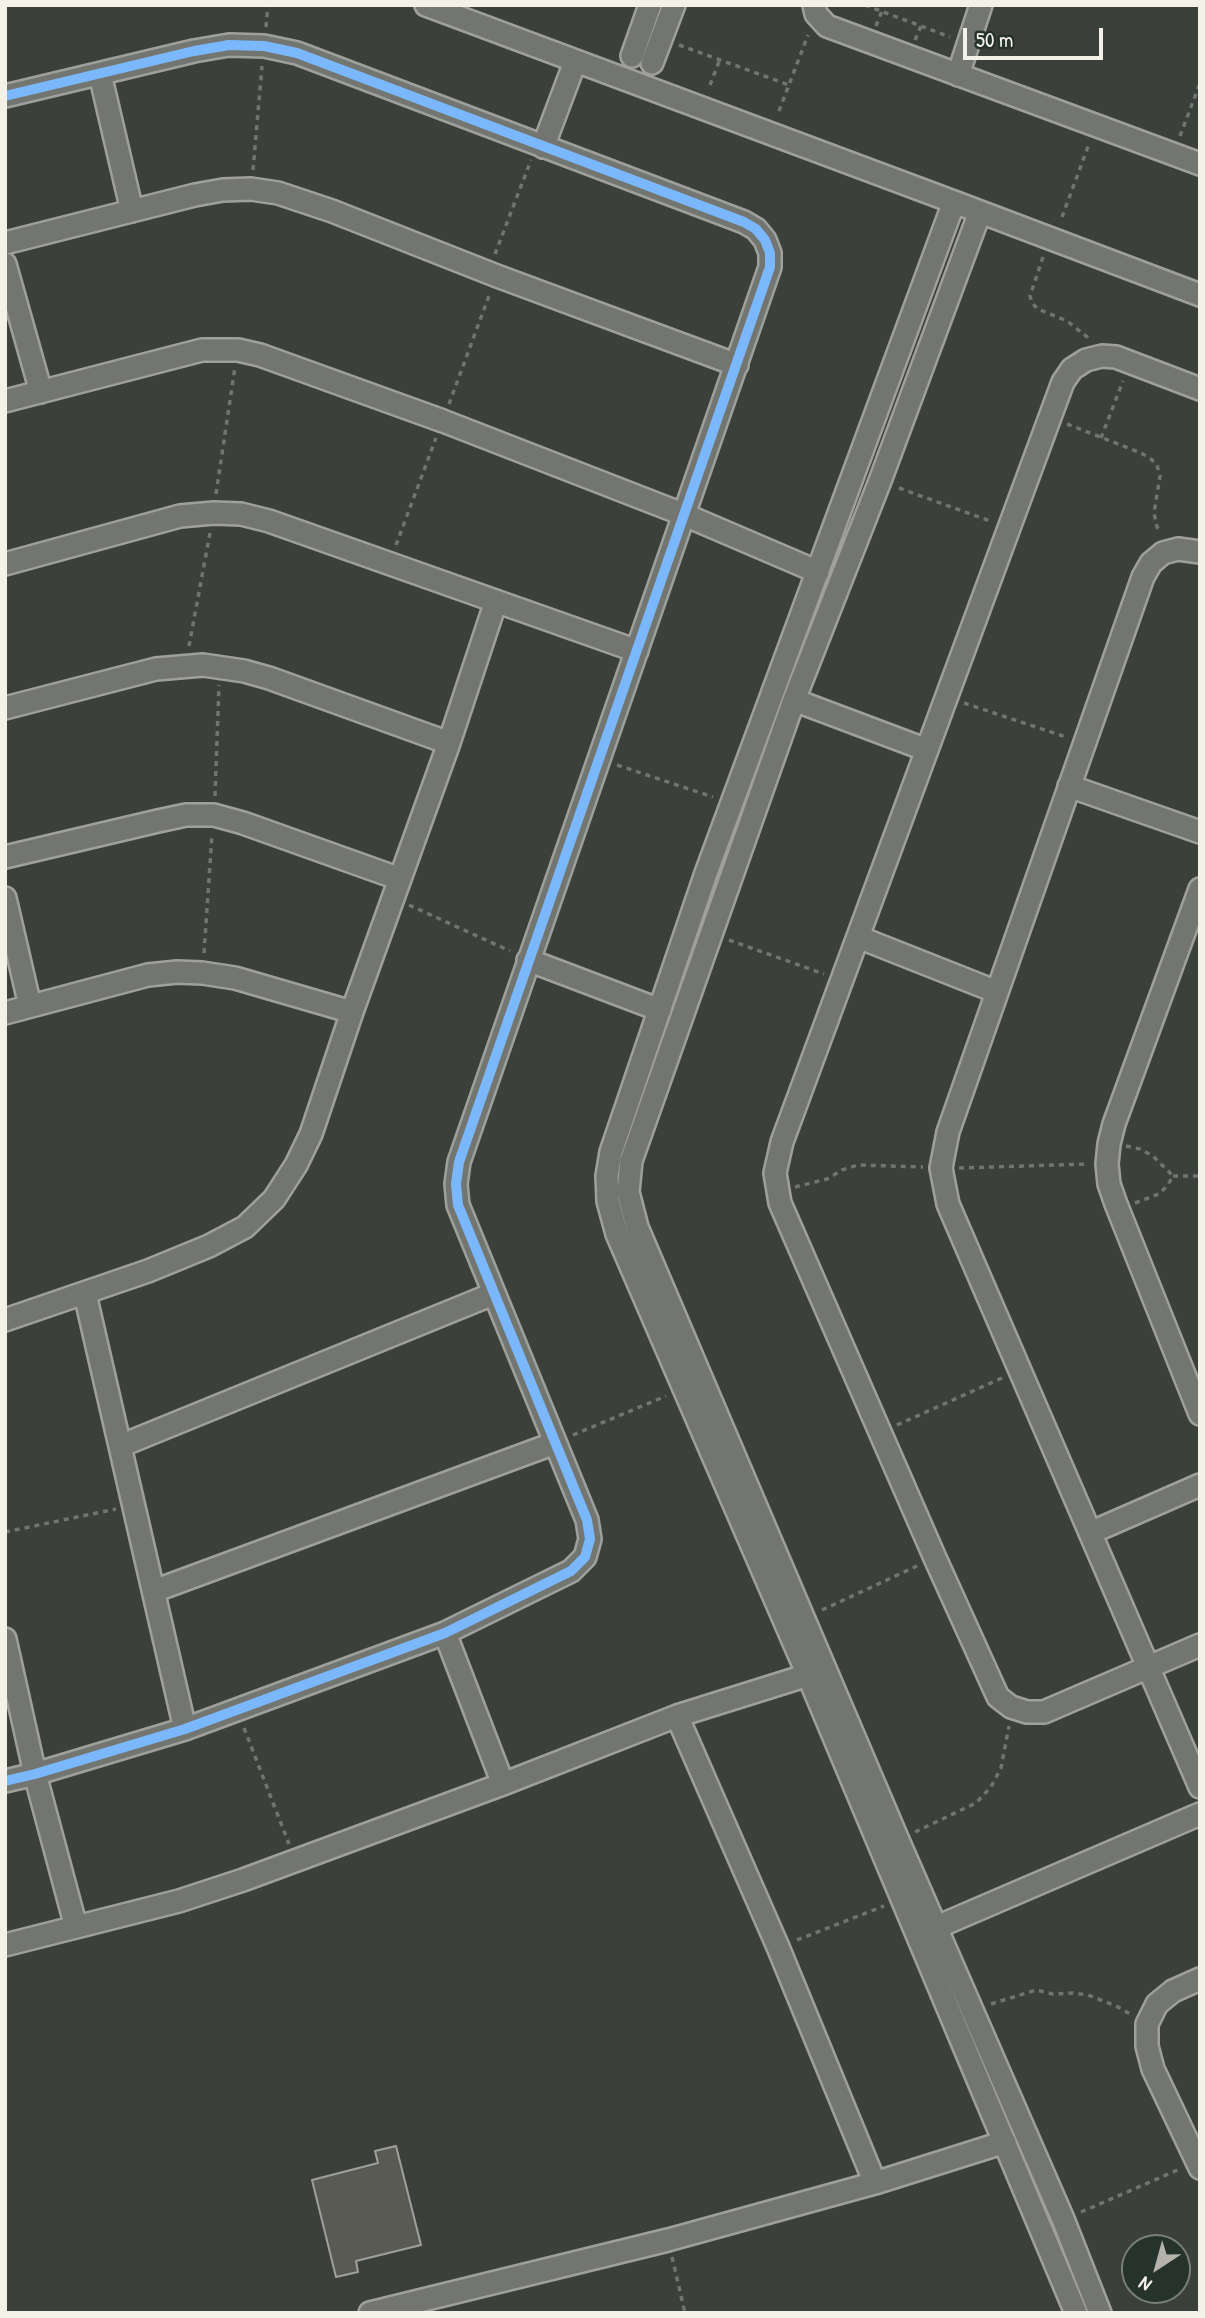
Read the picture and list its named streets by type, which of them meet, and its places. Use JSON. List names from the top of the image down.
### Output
{
  "scale_bar": "50 m",
  "north": "bottom left"
}
